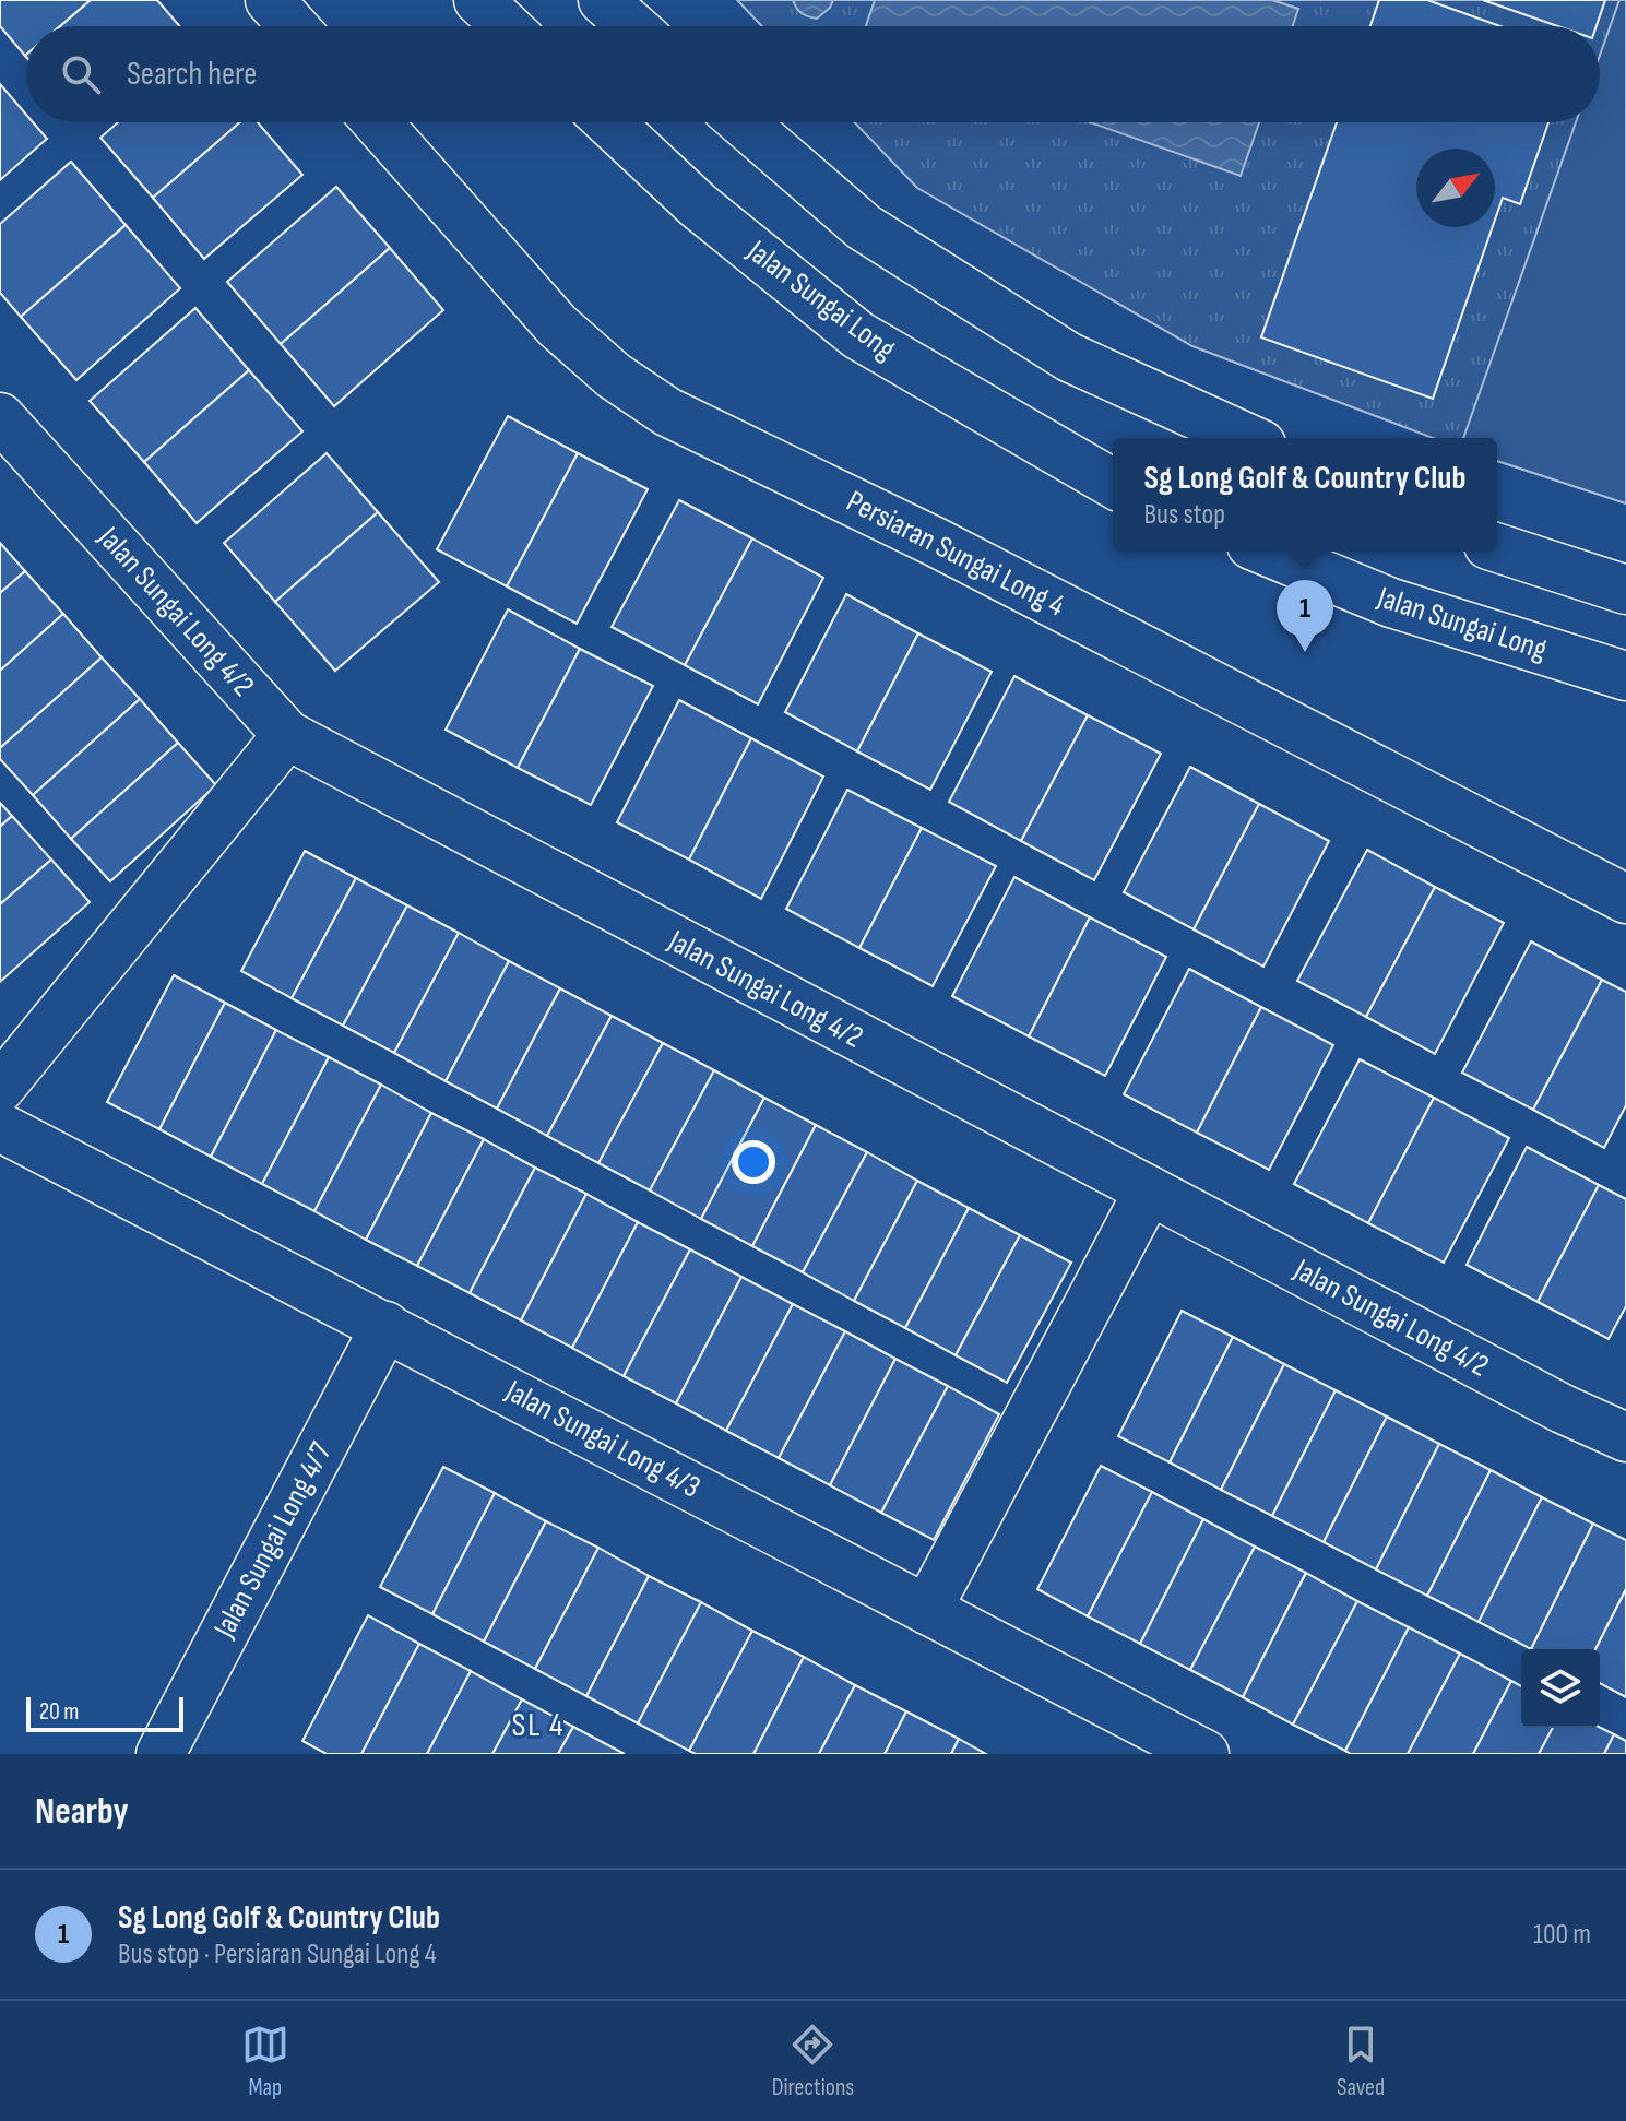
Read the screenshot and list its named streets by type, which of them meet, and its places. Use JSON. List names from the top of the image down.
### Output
{
  "streets": {
    "street": [
      "Jalan Sungai Long",
      "Persiaran Sungai Long 4",
      "Jalan Sungai Long 4/2",
      "Jalan Sungai Long 4/3",
      "Jalan Sungai Long 4/7"
    ]
  },
  "crossings": [
    ["Jalan Sungai Long 4/3", "Jalan Sungai Long 4/7"]
  ],
  "districts": ["SL 4"],
  "scale_bar": "20 m",
  "north": "top right",
  "page": {
    "search": "Search here",
    "popup": ["Sg Long Golf & Country Club", "Bus stop"],
    "pins": "1",
    "scale": "20 m",
    "heading": "Nearby",
    "list": [
      {
        "mark": "1",
        "name": "Sg Long Golf & Country Club",
        "note": "Bus stop · Persiaran Sungai Long 4",
        "value": "100 m"
      }
    ],
    "nav": ["Map", "Directions", "Saved"]
  }
}
